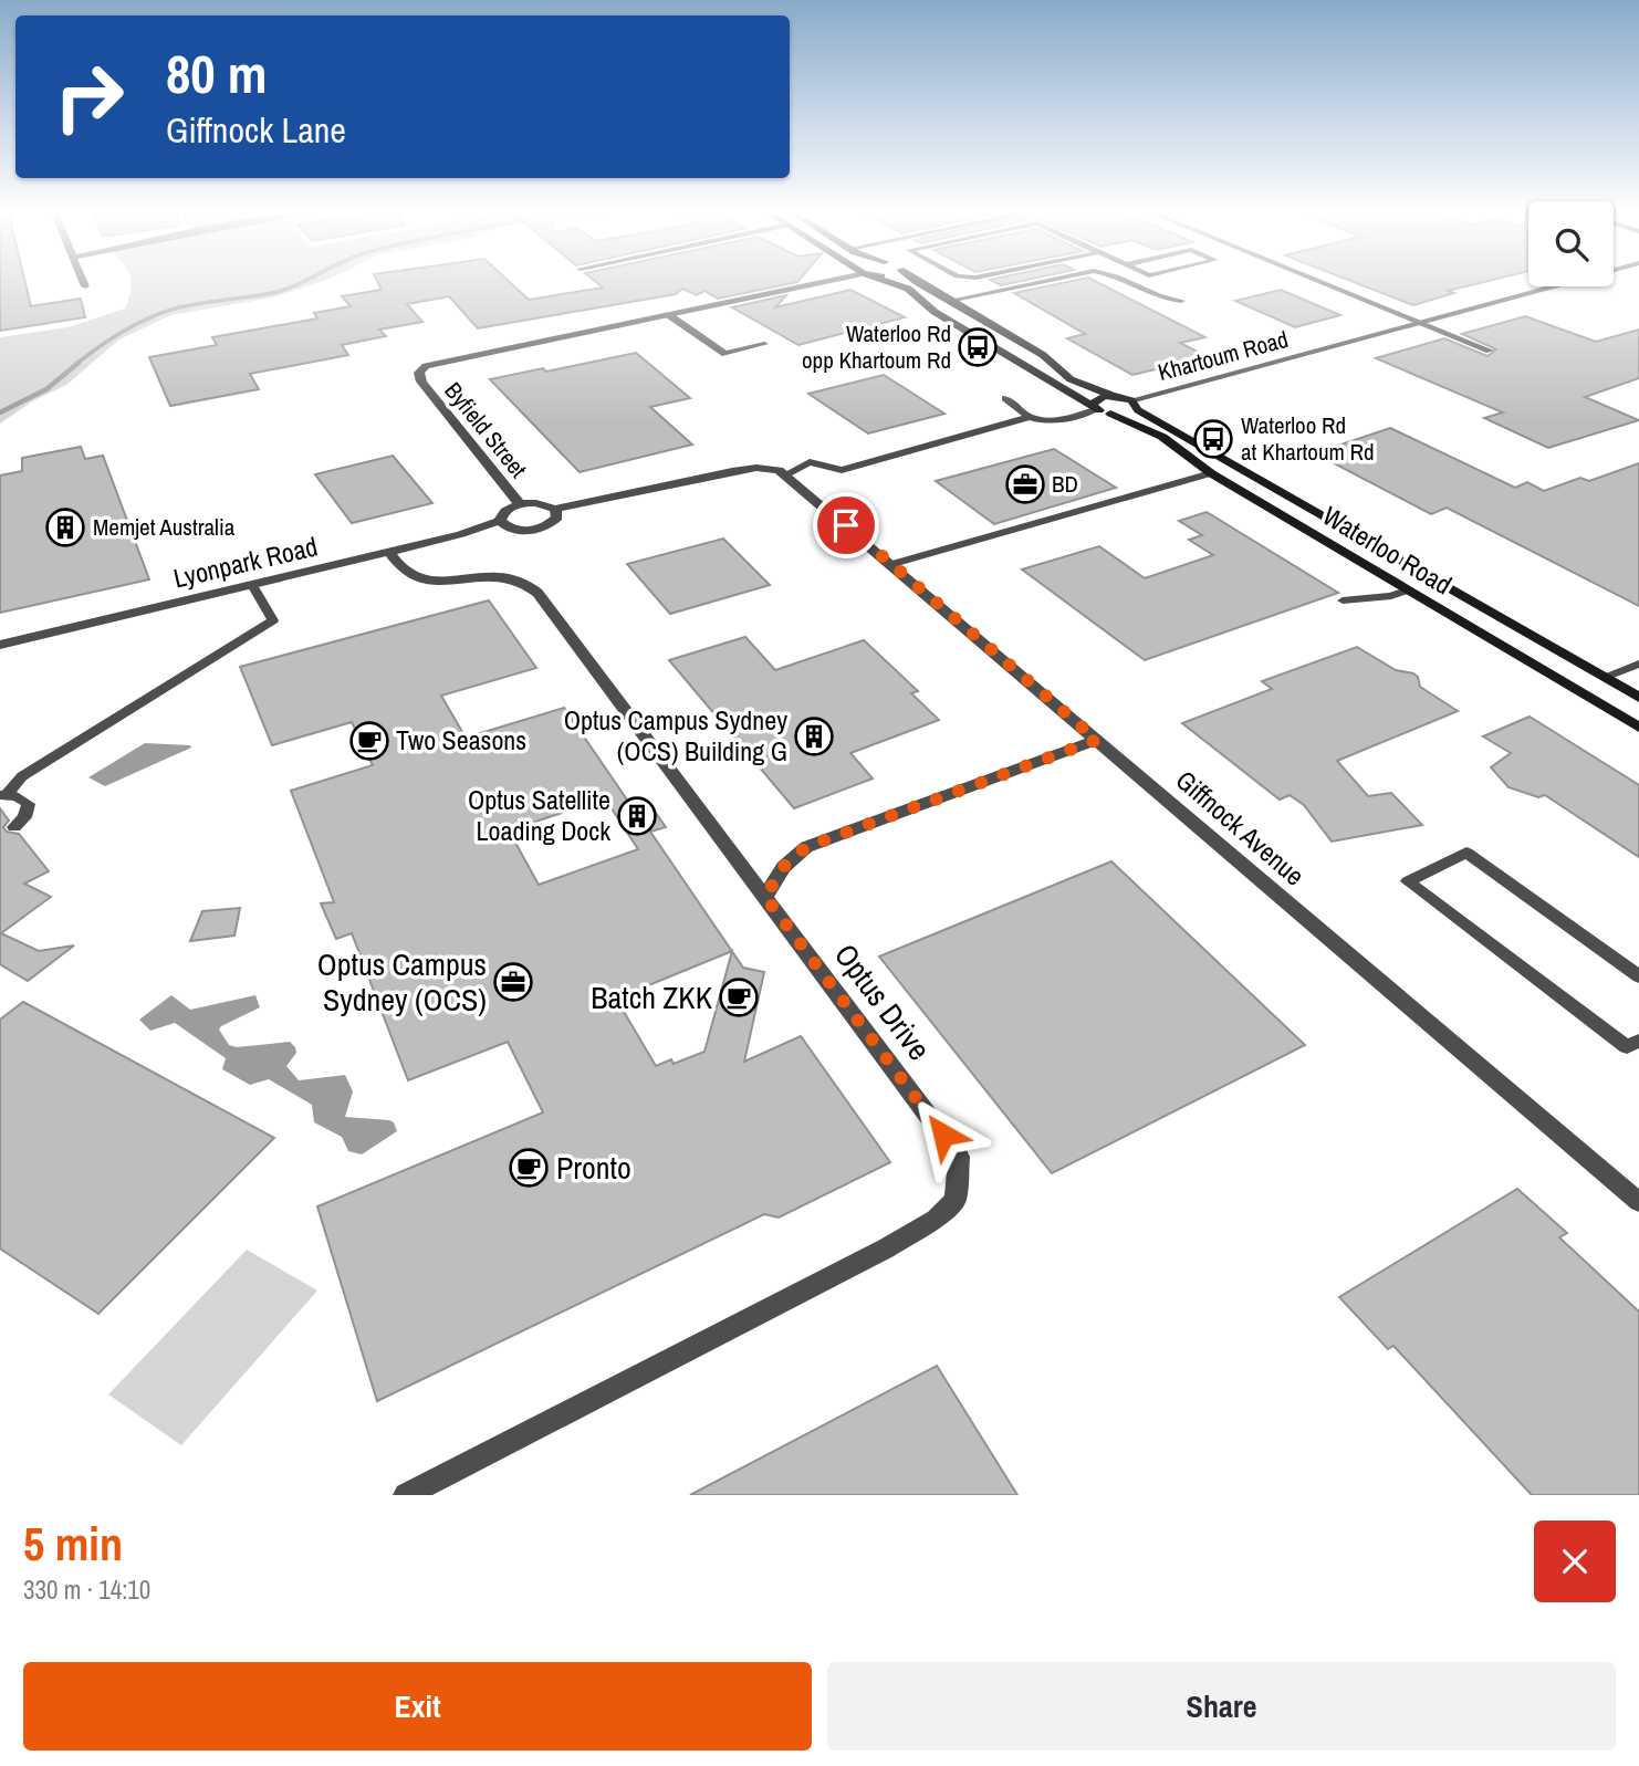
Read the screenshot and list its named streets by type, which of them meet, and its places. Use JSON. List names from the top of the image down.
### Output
{
  "streets": {
    "street": [
      "Khartoum Road",
      "Byfield Street",
      "Waterloo Road",
      "Lyonpark Road",
      "Giffnock Avenue",
      "Optus Drive"
    ]
  },
  "crossings": [
    ["Khartoum Road", "Waterloo Road"],
    ["Lyonpark Road", "Optus Drive"]
  ],
  "places": {
    "bus stop": ["Waterloo Rd opp Khartoum Rd", "Waterloo Rd at Khartoum Rd"],
    "office": ["BD", "Optus Campus Sydney (OCS)"],
    "building": ["Memjet Australia", "Optus Campus Sydney (OCS) Building G", "Optus Satellite Loading Dock"],
    "cafe": ["Two Seasons", "Batch ZKK", "Pronto"]
  },
  "page": {
    "turn": ["80 m", "Giffnock Lane"],
    "heading": ["5 min", "330 m · 14:10"],
    "buttons": ["Exit", "Share"]
  }
}
